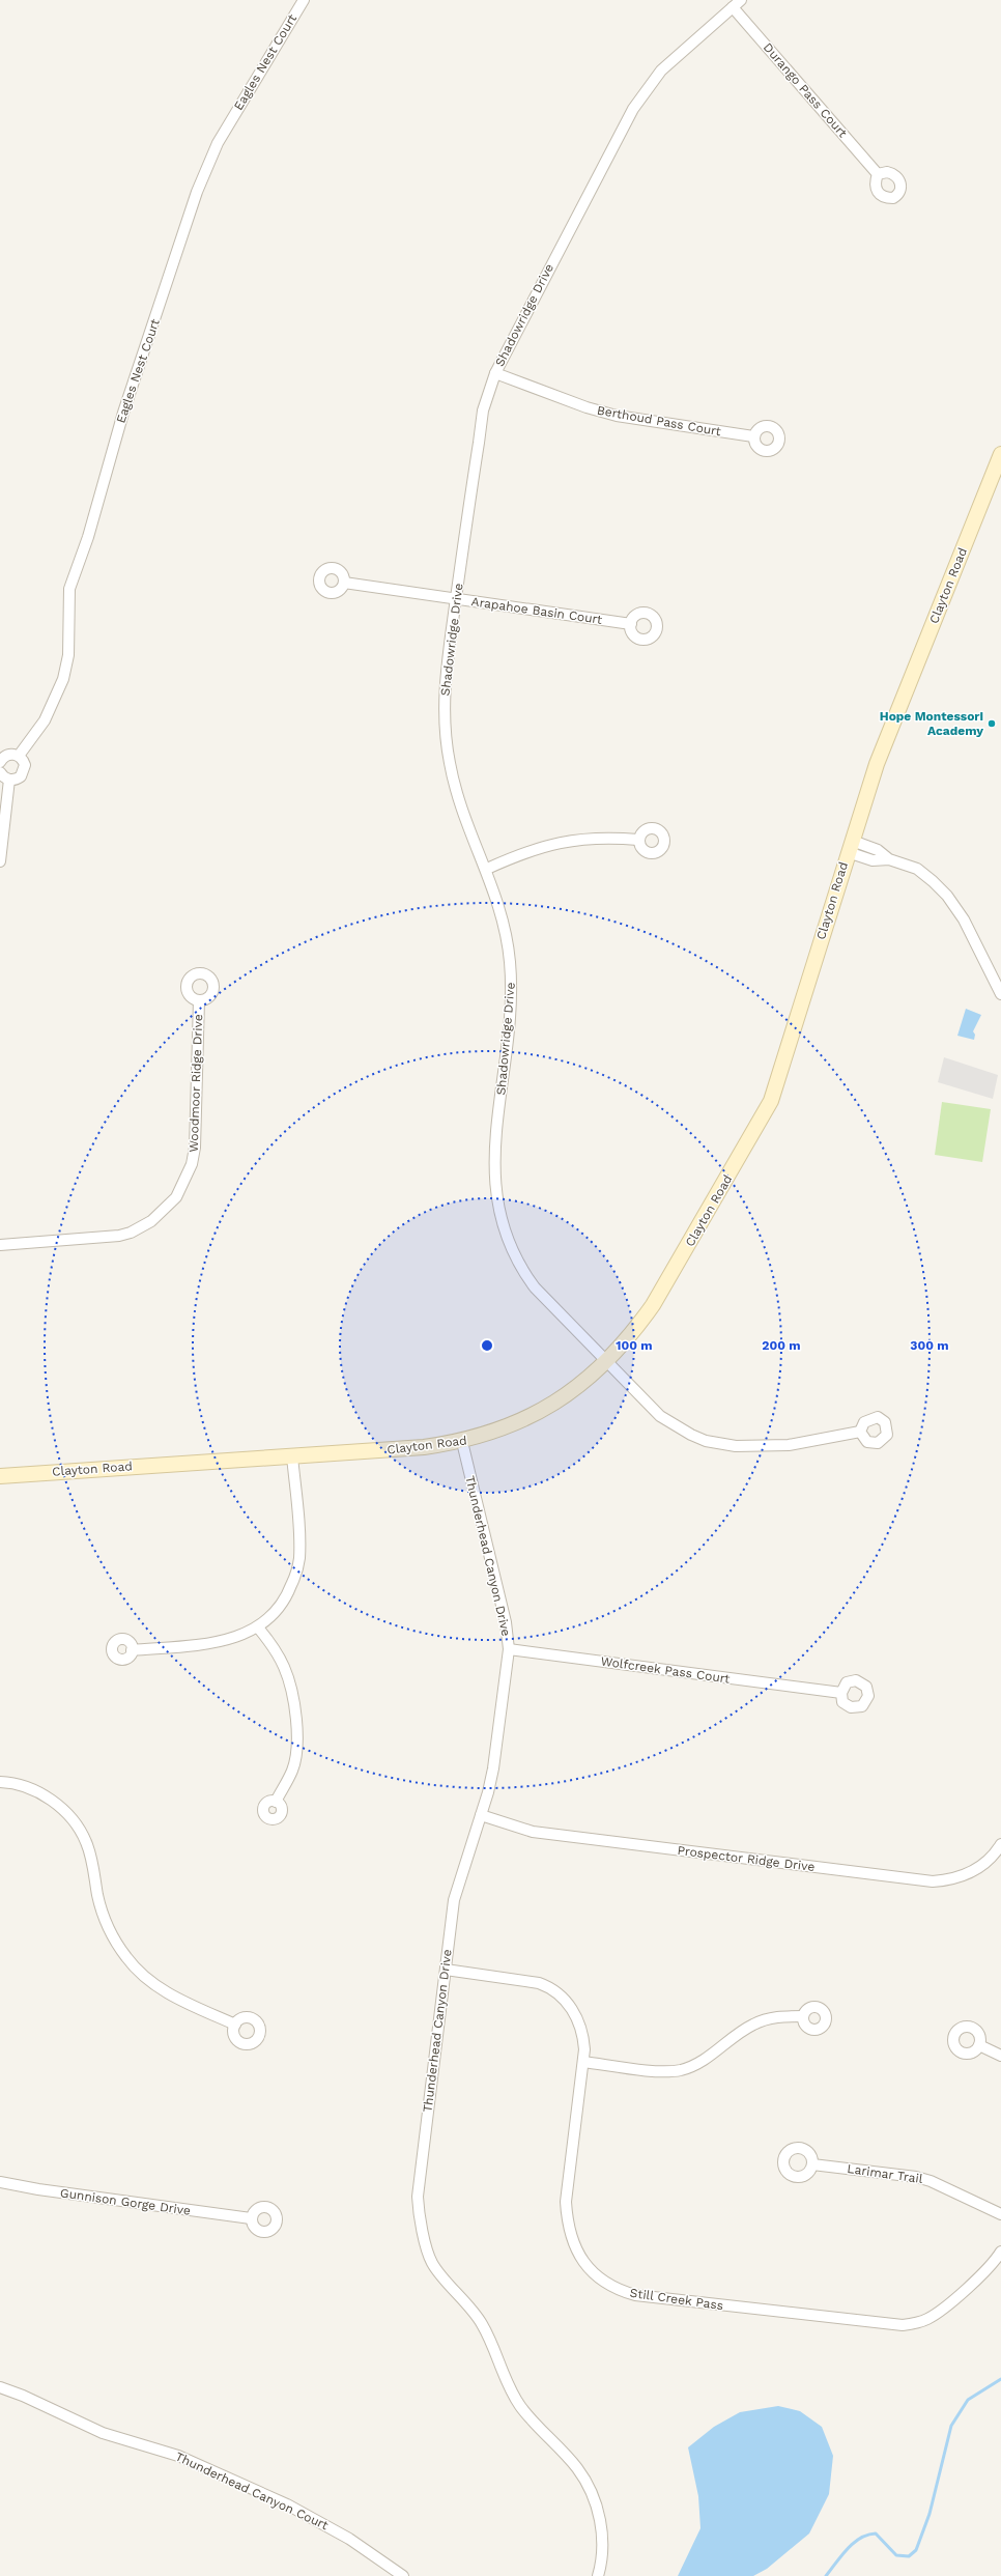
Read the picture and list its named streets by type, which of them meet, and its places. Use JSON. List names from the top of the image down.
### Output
{
  "streets": {
    "main road": ["Clayton Road"],
    "street": [
      "Eagles Nest Court",
      "Durango Pass Court",
      "Shadowridge Drive",
      "Berthoud Pass Court",
      "Arapahoe Basin Court",
      "Woodmoor Ridge Drive",
      "Thunderhead Canyon Drive",
      "Wolfcreek Pass Court",
      "Prospector Ridge Drive",
      "Larimar Trail",
      "Gunnison Gorge Drive",
      "Still Creek Pass",
      "Thunderhead Canyon Court"
    ]
  },
  "crossings": [
    ["Durango Pass Court", "Shadowridge Drive"],
    ["Shadowridge Drive", "Berthoud Pass Court"],
    ["Shadowridge Drive", "Clayton Road"],
    ["Shadowridge Drive", "Arapahoe Basin Court"],
    ["Clayton Road", "Thunderhead Canyon Drive"],
    ["Thunderhead Canyon Drive", "Wolfcreek Pass Court"],
    ["Thunderhead Canyon Drive", "Prospector Ridge Drive"],
    ["Thunderhead Canyon Drive", "Still Creek Pass"]
  ],
  "places": ["Hope Montessori Academy"],
  "rings": ["100 m", "200 m", "300 m"]
}
